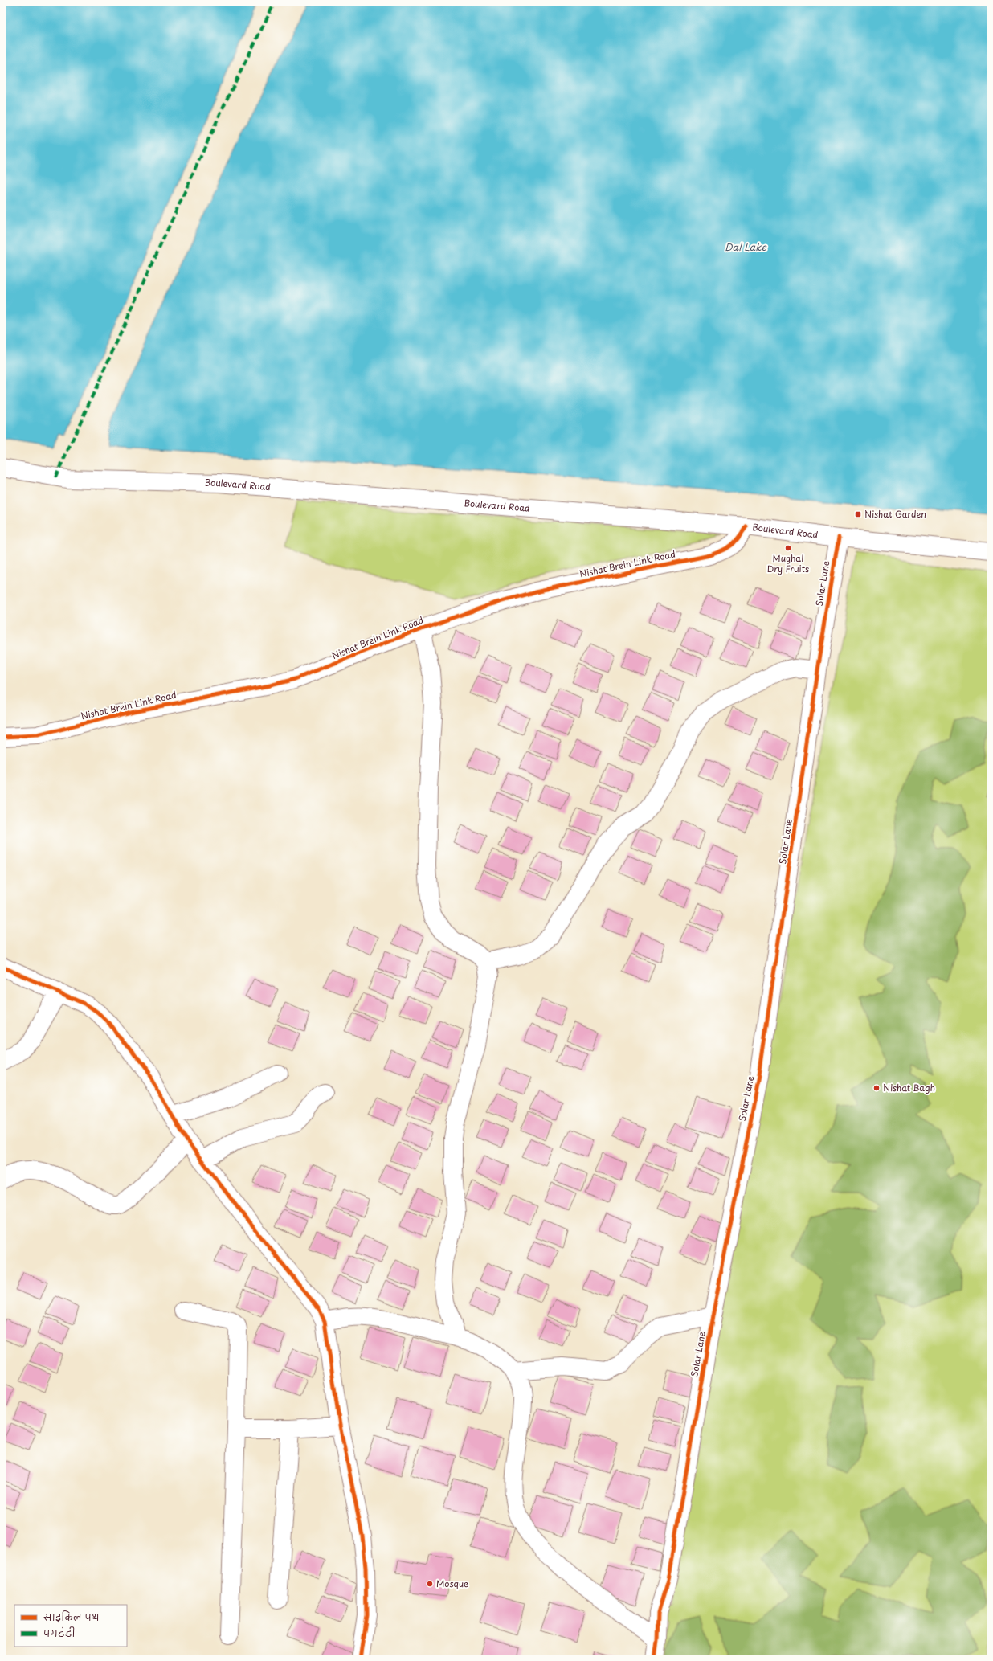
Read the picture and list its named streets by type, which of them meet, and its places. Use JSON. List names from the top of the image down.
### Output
{
  "streets": {
    "street": ["Boulevard Road", "Nishat Brein Link Road", "Solar Lane"]
  },
  "crossings": [
    ["Boulevard Road", "Nishat Brein Link Road"],
    ["Boulevard Road", "Solar Lane"]
  ],
  "water": ["Dal Lake"],
  "places": {
    "transit": ["Nishat Garden"],
    "other": ["Mughal Dry Fruits", "Nishat Bagh", "Mosque"]
  },
  "legend": ["साइकिल पथ", "पगडंडी"]
}
